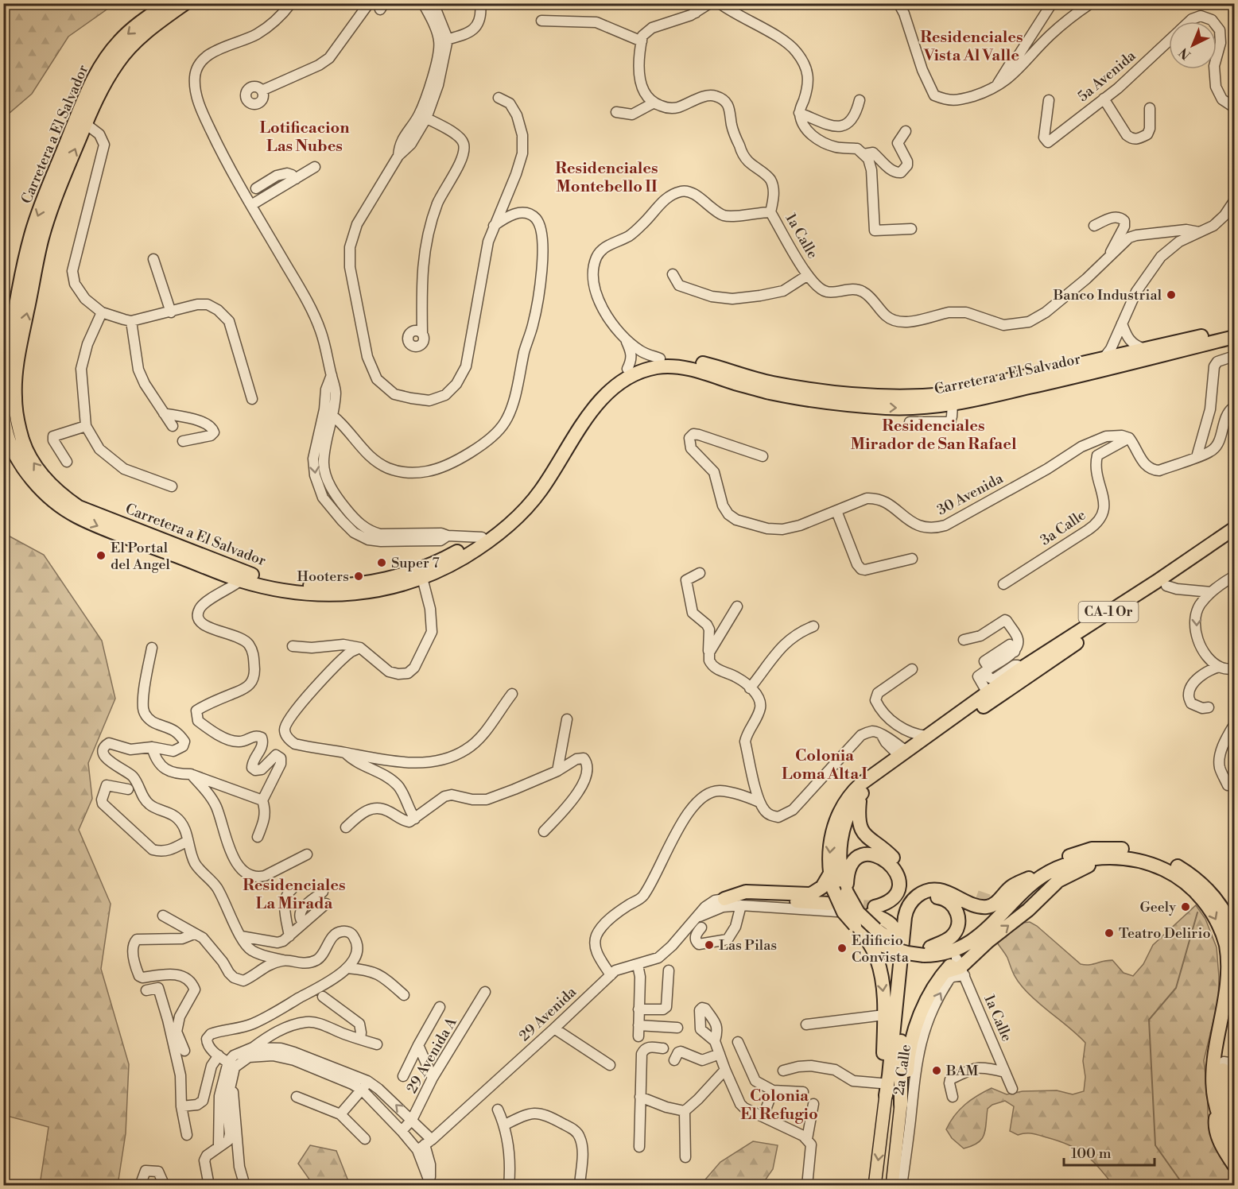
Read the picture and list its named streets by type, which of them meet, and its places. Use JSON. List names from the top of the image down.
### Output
{
  "streets": {
    "highway": ["Carretera a El Salvador", "CA-1 Or"],
    "street": [
      "5a Avenida",
      "1a Calle",
      "30 Avenida",
      "3a Calle",
      "29 Avenida",
      "29 Avenida A",
      "2a Calle"
    ]
  },
  "crossings": [
    ["1a Calle", "2a Calle"],
    ["30 Avenida", "3a Calle"]
  ],
  "one_way": ["2a Calle"],
  "districts": [
    "Residenciales Vista Al Valle",
    "Lotificacion Las Nubes",
    "Residenciales Montebello II",
    "Residenciales Mirador de San Rafael",
    "Colonia Loma Alta I",
    "Residenciales La Mirada",
    "Colonia El Refugio"
  ],
  "places": [
    "Banco Industrial",
    "El Portal del Angel",
    "Super 7",
    "Hooters",
    "Geely",
    "Teatro Delirio",
    "Las Pilas",
    "Edificio Convista",
    "BAM"
  ],
  "scale_bar": "100 m",
  "north": "bottom left"
}
